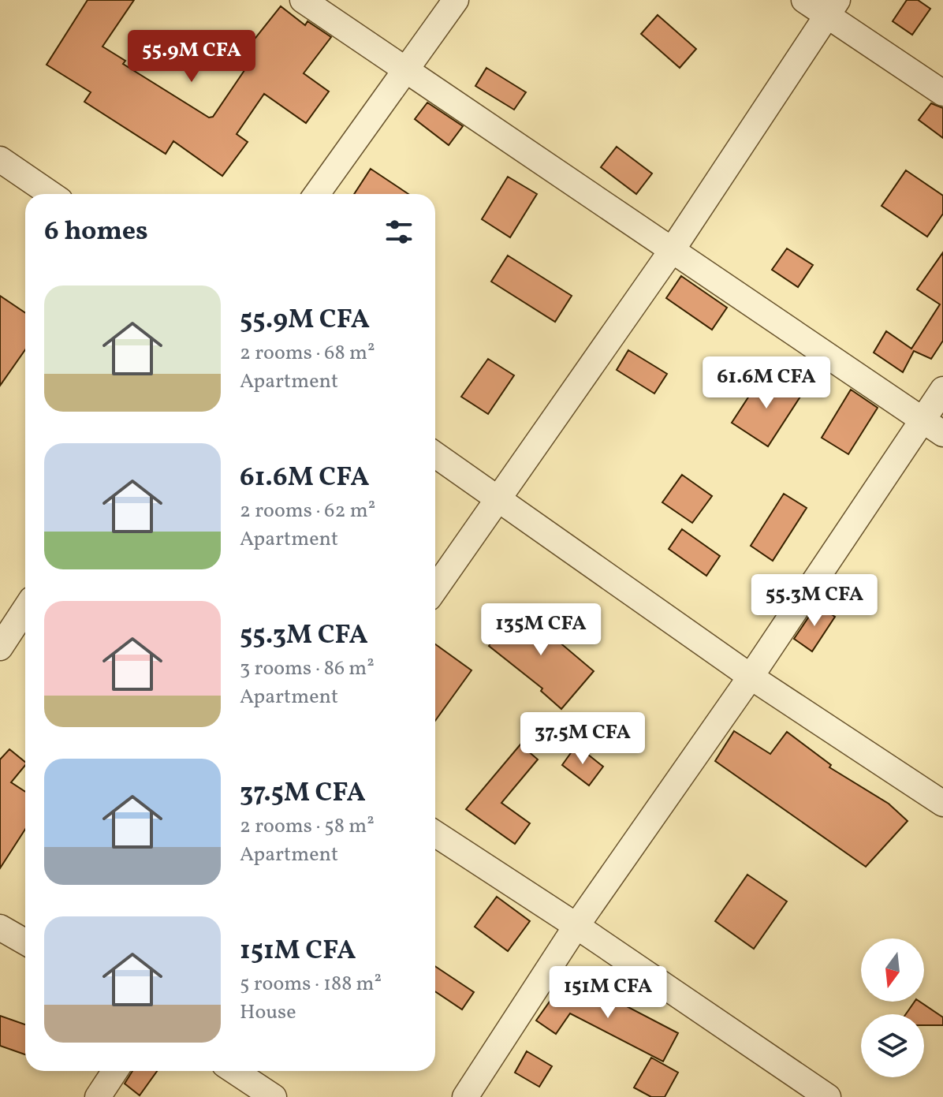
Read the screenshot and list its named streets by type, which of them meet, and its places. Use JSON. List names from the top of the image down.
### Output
{
  "north": "bottom",
  "page": {
    "price": [
      "55.9M CFA",
      "61.6M CFA",
      "55.3M CFA",
      "135M CFA",
      "37.5M CFA",
      "151M CFA"
    ],
    "heading": "6 homes",
    "list": [
      {
        "name": "55.9M CFA",
        "note": "2 rooms · 68 m² · Apartment"
      },
      {
        "name": "61.6M CFA",
        "note": "2 rooms · 62 m² · Apartment"
      },
      {
        "name": "55.3M CFA",
        "note": "3 rooms · 86 m² · Apartment"
      },
      {
        "name": "37.5M CFA",
        "note": "2 rooms · 58 m² · Apartment"
      },
      {
        "name": "151M CFA",
        "note": "5 rooms · 188 m² · House"
      }
    ]
  }
}
